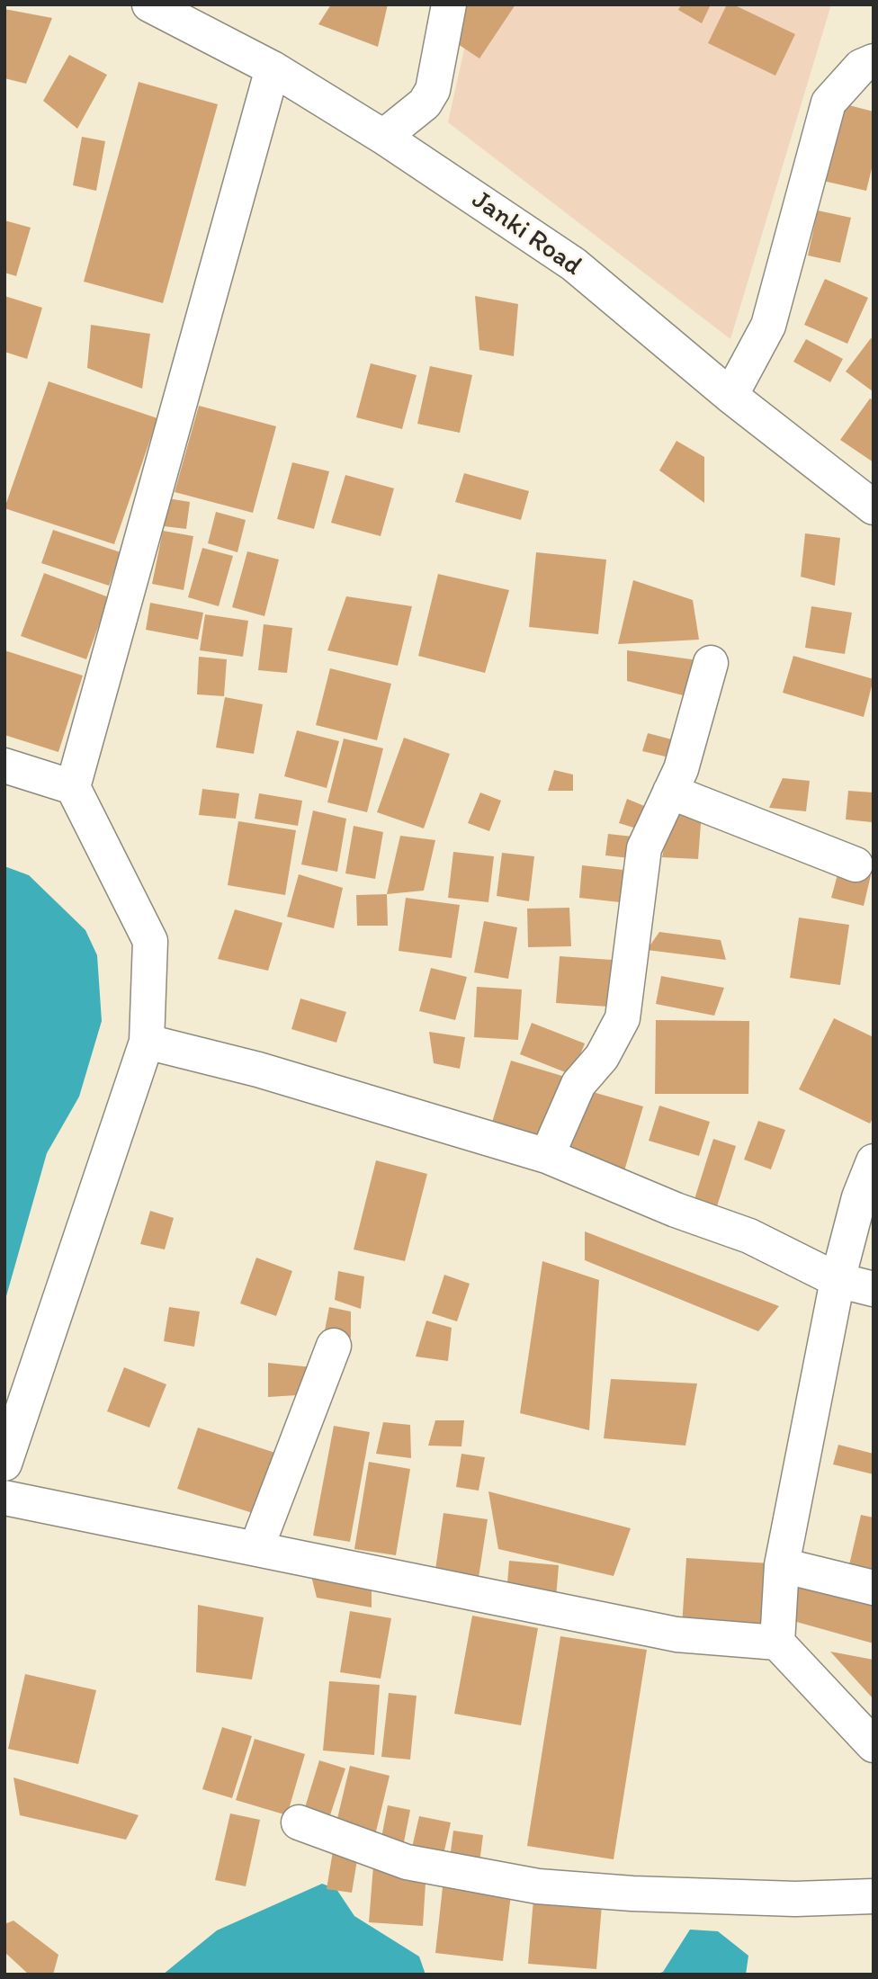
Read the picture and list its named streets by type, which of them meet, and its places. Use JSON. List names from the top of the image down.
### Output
{
  "streets": {
    "street": ["Janki Road"]
  }
}
